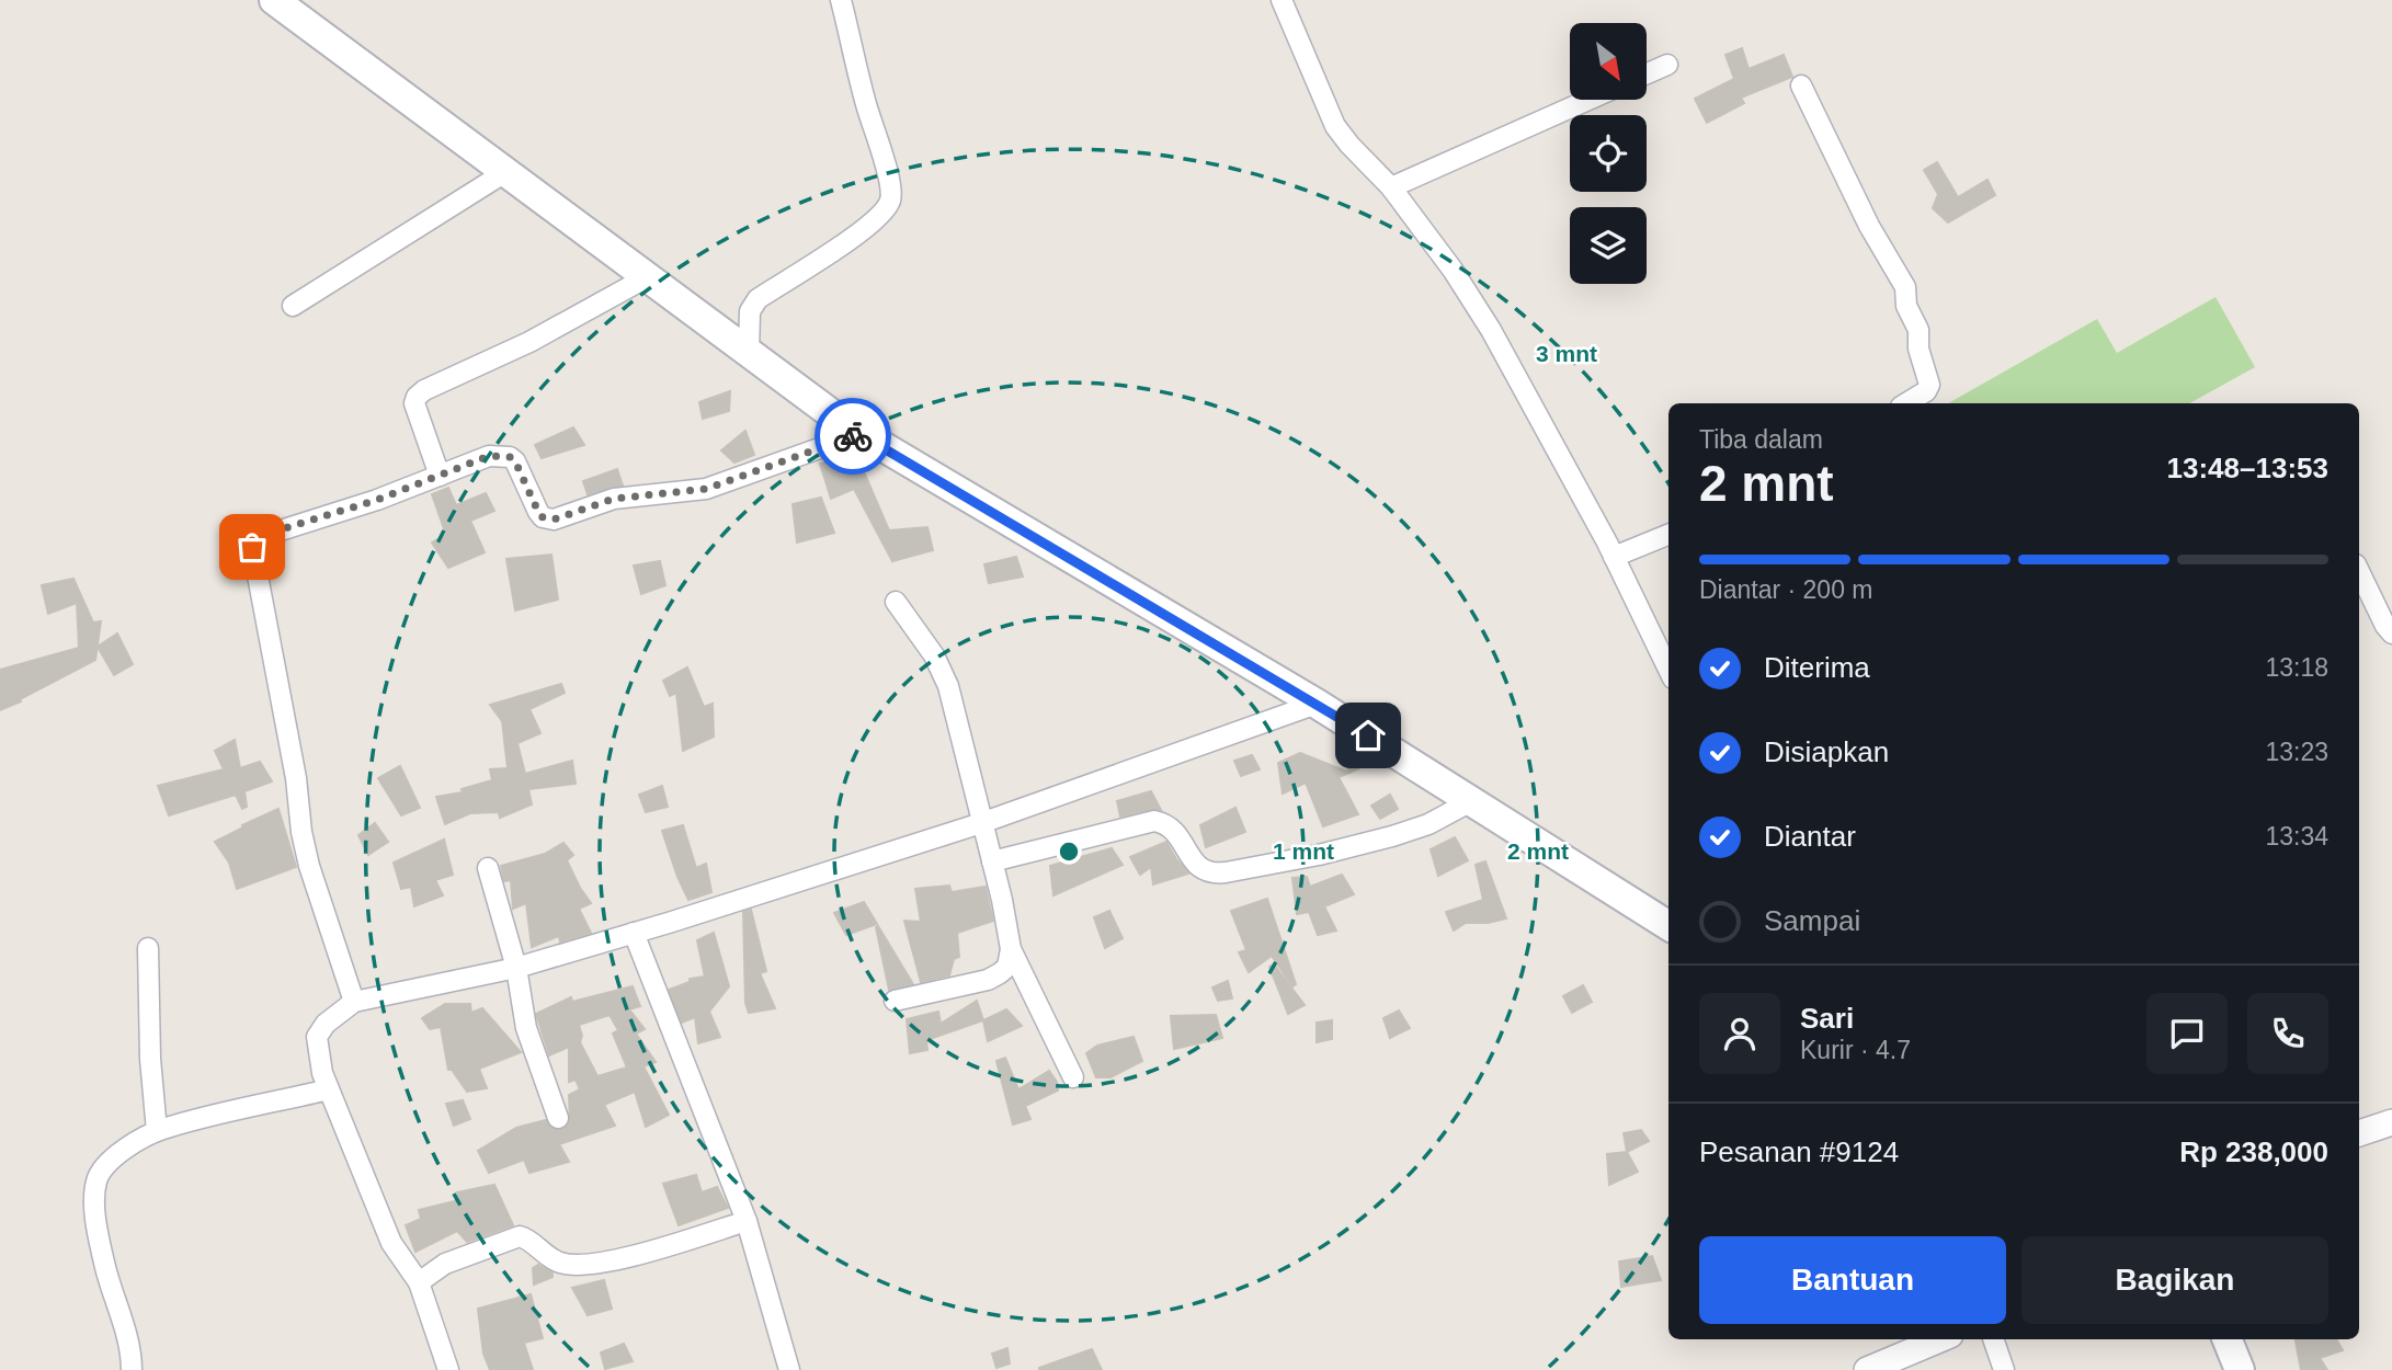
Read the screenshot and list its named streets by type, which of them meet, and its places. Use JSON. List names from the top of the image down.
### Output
{
  "north": "bottom right",
  "page": {
    "heading": ["2 mnt", "Tiba dalam", "13:48–13:53"],
    "panel": [
      "Sari",
      "Kurir · 4.7",
      "Pesanan #9124",
      "Rp 238,000"
    ],
    "bar": "Diantar · 200 m",
    "list": [
      ["Diterima", "13:18"],
      ["Disiapkan", "13:23"],
      ["Diantar", "13:34"],
      "Sampai"
    ],
    "buttons": ["Bantuan", "Bagikan"]
  },
  "rings": ["3 mnt", "1 mnt", "2 mnt"]
}
